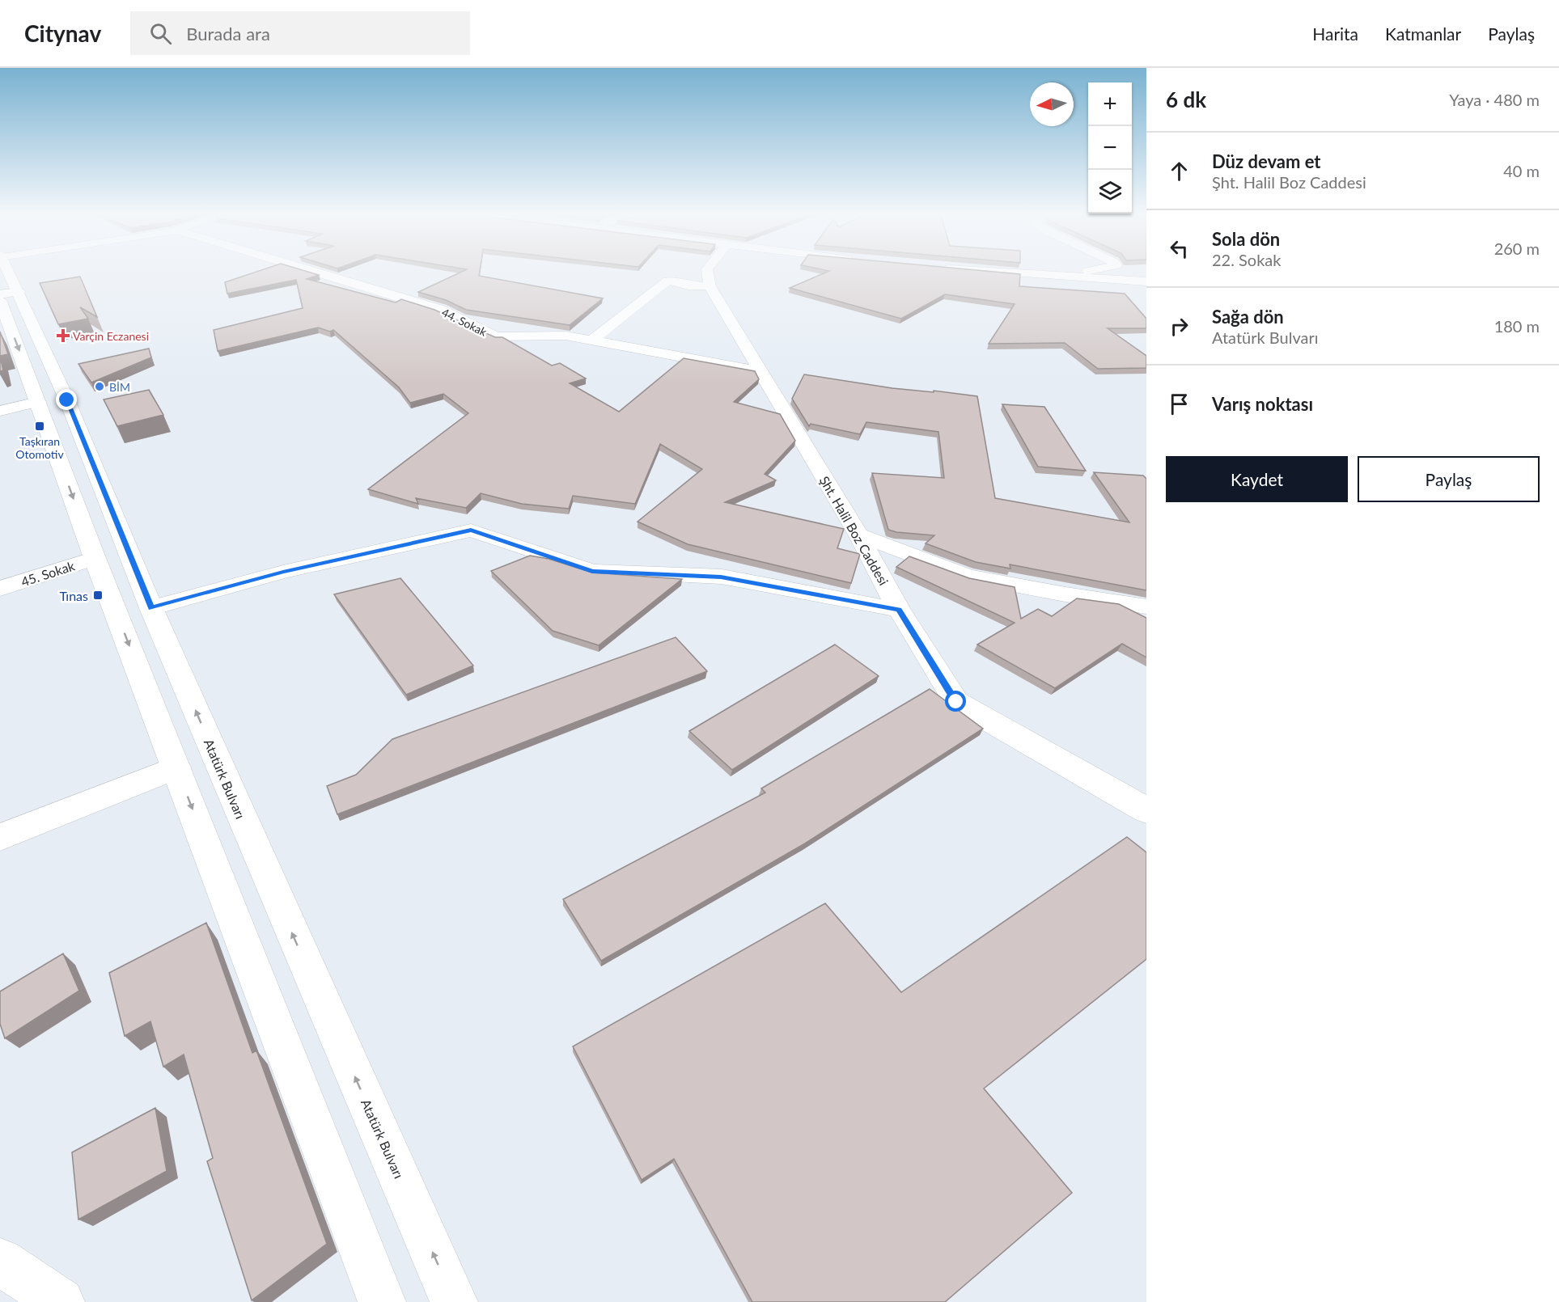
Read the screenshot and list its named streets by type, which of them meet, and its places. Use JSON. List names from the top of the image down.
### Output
{
  "streets": {
    "street": [
      "44. Sokak",
      "Şht. Halil Boz Caddesi",
      "45. Sokak",
      "Atatürk Bulvarı"
    ]
  },
  "crossings": [
    ["44. Sokak", "Şht. Halil Boz Caddesi"],
    ["45. Sokak", "Atatürk Bulvarı"]
  ],
  "places": {
    "health": ["Varçin Eczanesi"],
    "other": ["BİM"],
    "transit": ["Taşkıran Otomotiv", "Tınas"]
  },
  "north": "left",
  "page": {
    "header": "Citynav",
    "search": "Burada ara",
    "nav": ["Harita", "Katmanlar", "Paylaş"],
    "heading": ["6 dk", "Yaya · 480 m"],
    "map_buttons": ["+", "−"],
    "list": [
      ["Düz devam et", "Şht. Halil Boz Caddesi", "40 m"],
      ["Sola dön", "22. Sokak", "260 m"],
      ["Sağa dön", "Atatürk Bulvarı", "180 m"],
      "Varış noktası"
    ],
    "buttons": ["Kaydet", "Paylaş"]
  }
}
